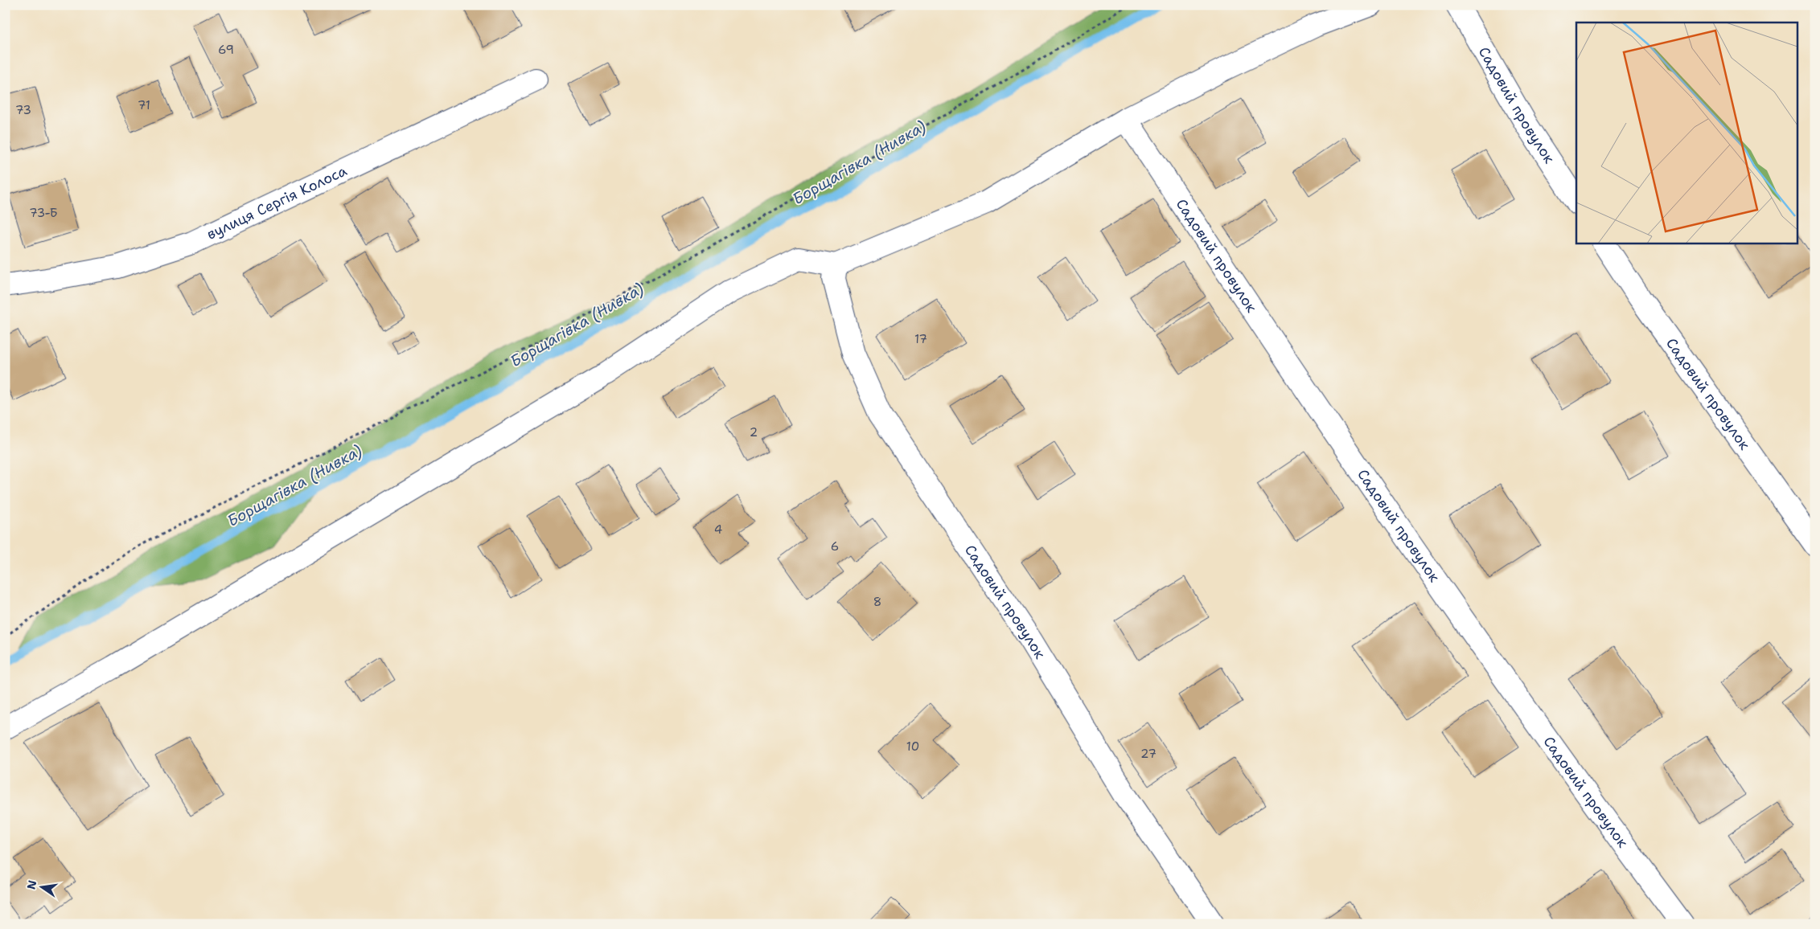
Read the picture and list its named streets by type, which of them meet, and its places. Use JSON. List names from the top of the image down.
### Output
{
  "streets": {
    "street": ["Садовий провулок", "вулиця Сергія Колоса"]
  },
  "water": ["Борщагівка (Нивка)"],
  "house_numbers": [
    "69",
    "71",
    "73",
    "73-Б",
    "17",
    "2",
    "4",
    "6",
    "8",
    "10",
    "27"
  ],
  "north": "left"
}
